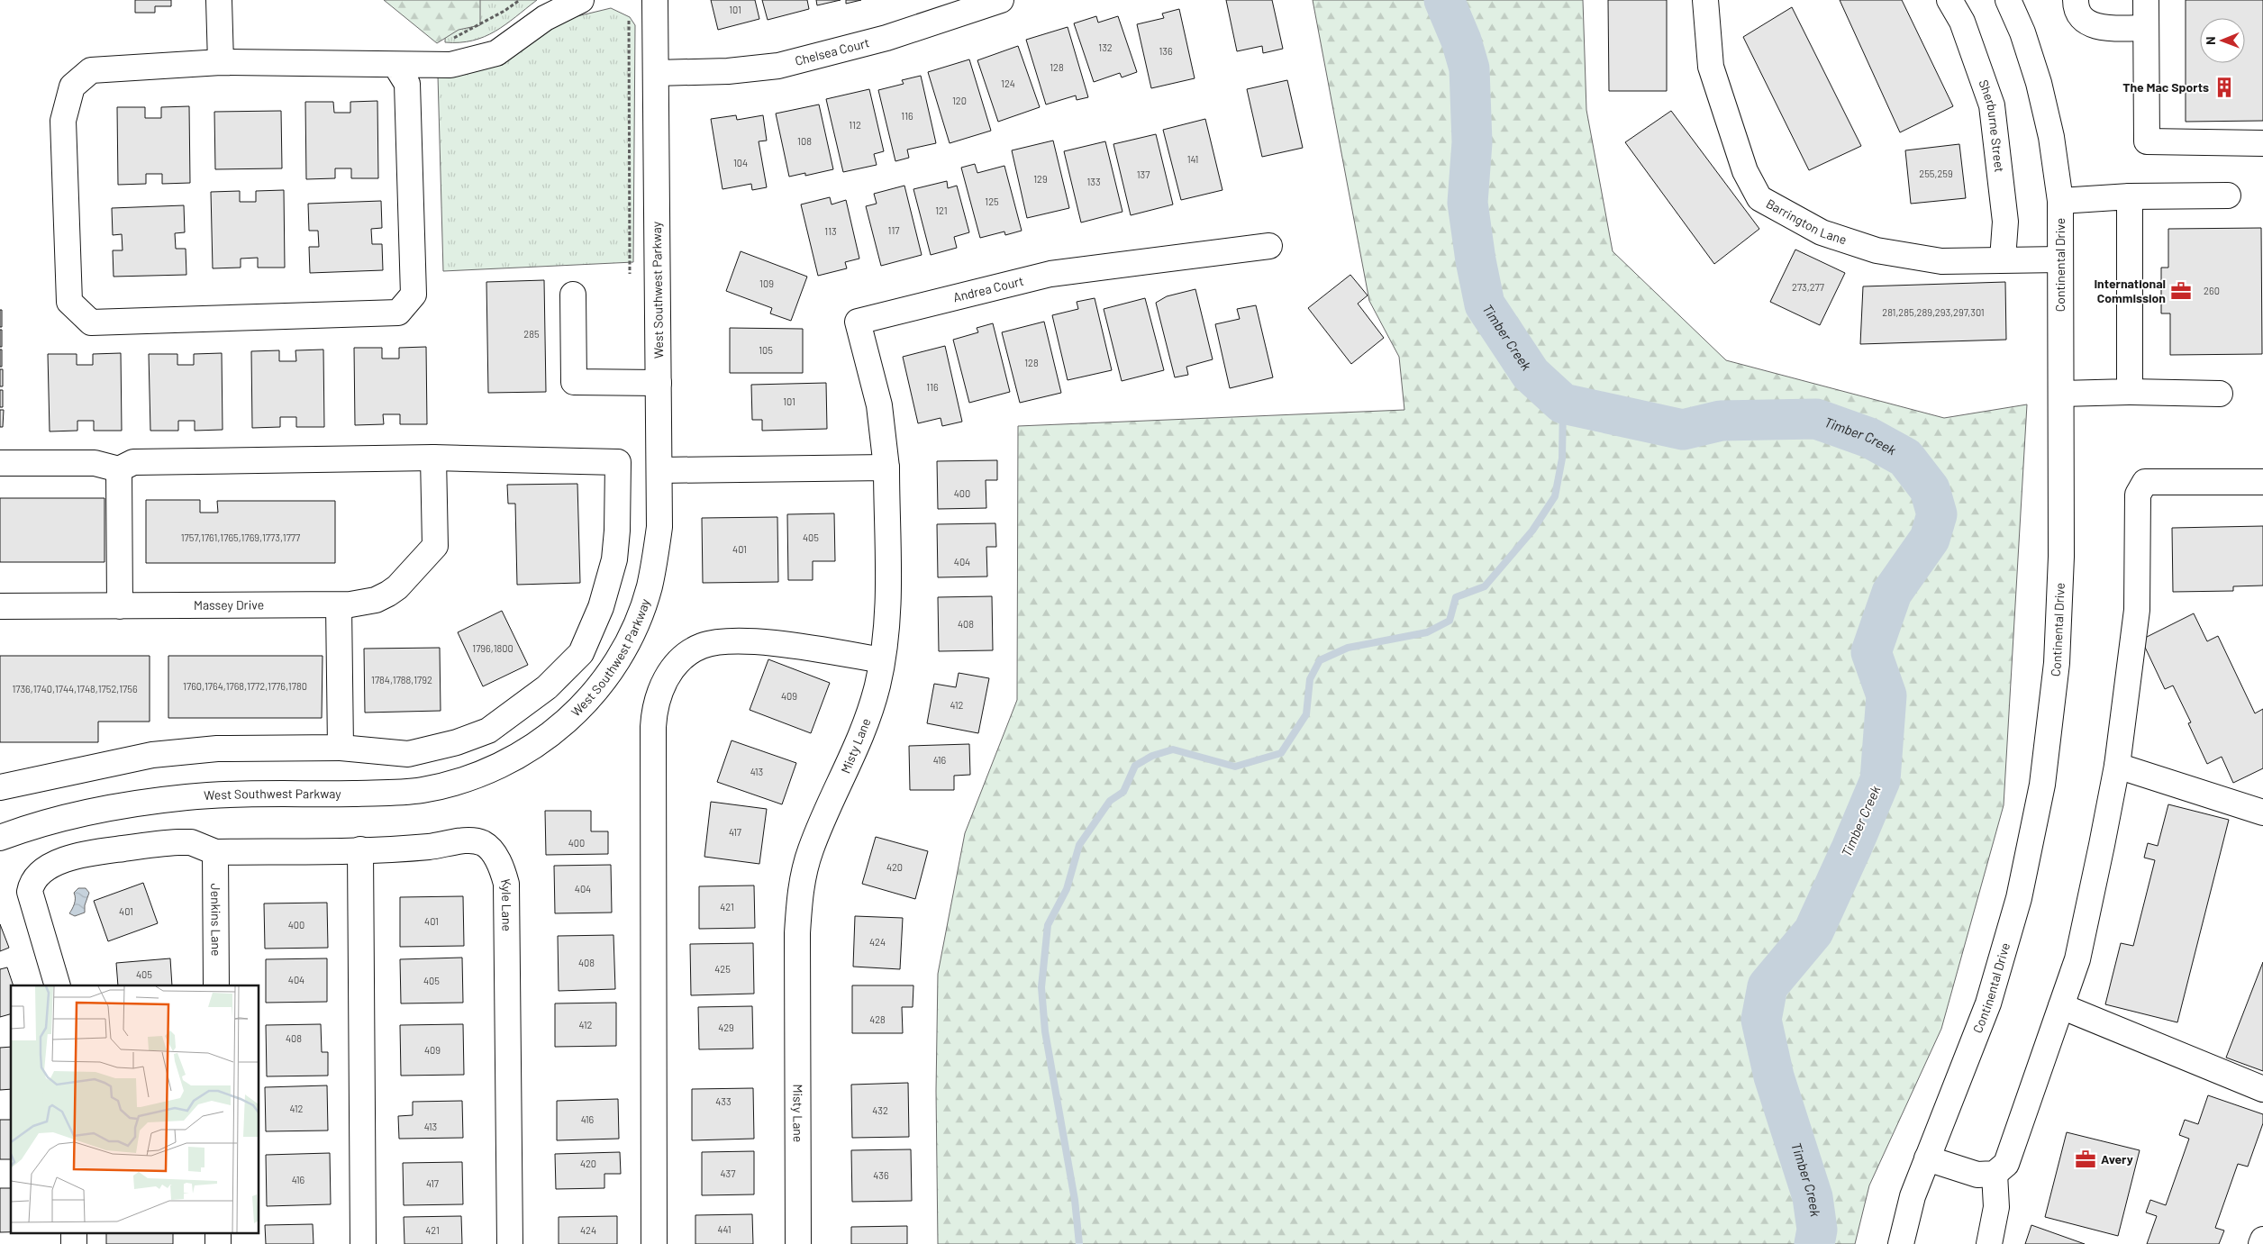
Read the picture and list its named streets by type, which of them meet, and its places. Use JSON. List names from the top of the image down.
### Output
{
  "streets": {
    "street": [
      "Chelsea Court",
      "Sherburne Street",
      "Barrington Lane",
      "Continental Drive",
      "Andrea Court",
      "West Southwest Parkway",
      "Massey Drive",
      "Misty Lane",
      "Kyle Lane",
      "Jenkins Lane"
    ]
  },
  "crossings": [
    ["Chelsea Court", "West Southwest Parkway"],
    ["Sherburne Street", "Barrington Lane"],
    ["Barrington Lane", "Continental Drive"],
    ["Andrea Court", "Misty Lane"],
    ["Kyle Lane", "Jenkins Lane"]
  ],
  "water": ["Timber Creek"],
  "places": {
    "building": ["The Mac Sports"],
    "office": ["International Commission", "Avery"]
  },
  "house_numbers": [
    "101",
    "132",
    "136",
    "128",
    "124",
    "120",
    "116",
    "112",
    "108",
    "141",
    "104",
    "255,259",
    "137",
    "129",
    "133",
    "125",
    "121",
    "117",
    "113",
    "109",
    "273,277",
    "260",
    "281,285,289,293,297,301",
    "285",
    "105",
    "128",
    "116",
    "101",
    "400",
    "1757,1761,1765,1769,1773,1777",
    "405",
    "401",
    "404",
    "408",
    "1796,1800",
    "1784,1788,1792",
    "1760,1764,1768,1772,1776,1780",
    "1736,1740,1744,1748,1752,1756",
    "409",
    "412",
    "416",
    "413",
    "417",
    "400",
    "420",
    "404",
    "421",
    "401",
    "401",
    "400",
    "424",
    "408",
    "425",
    "405",
    "404",
    "405",
    "428",
    "412",
    "429",
    "408",
    "409",
    "433",
    "412",
    "432",
    "416",
    "413",
    "420",
    "437",
    "436",
    "416",
    "417",
    "441",
    "421",
    "424"
  ],
  "north": "left"
}
